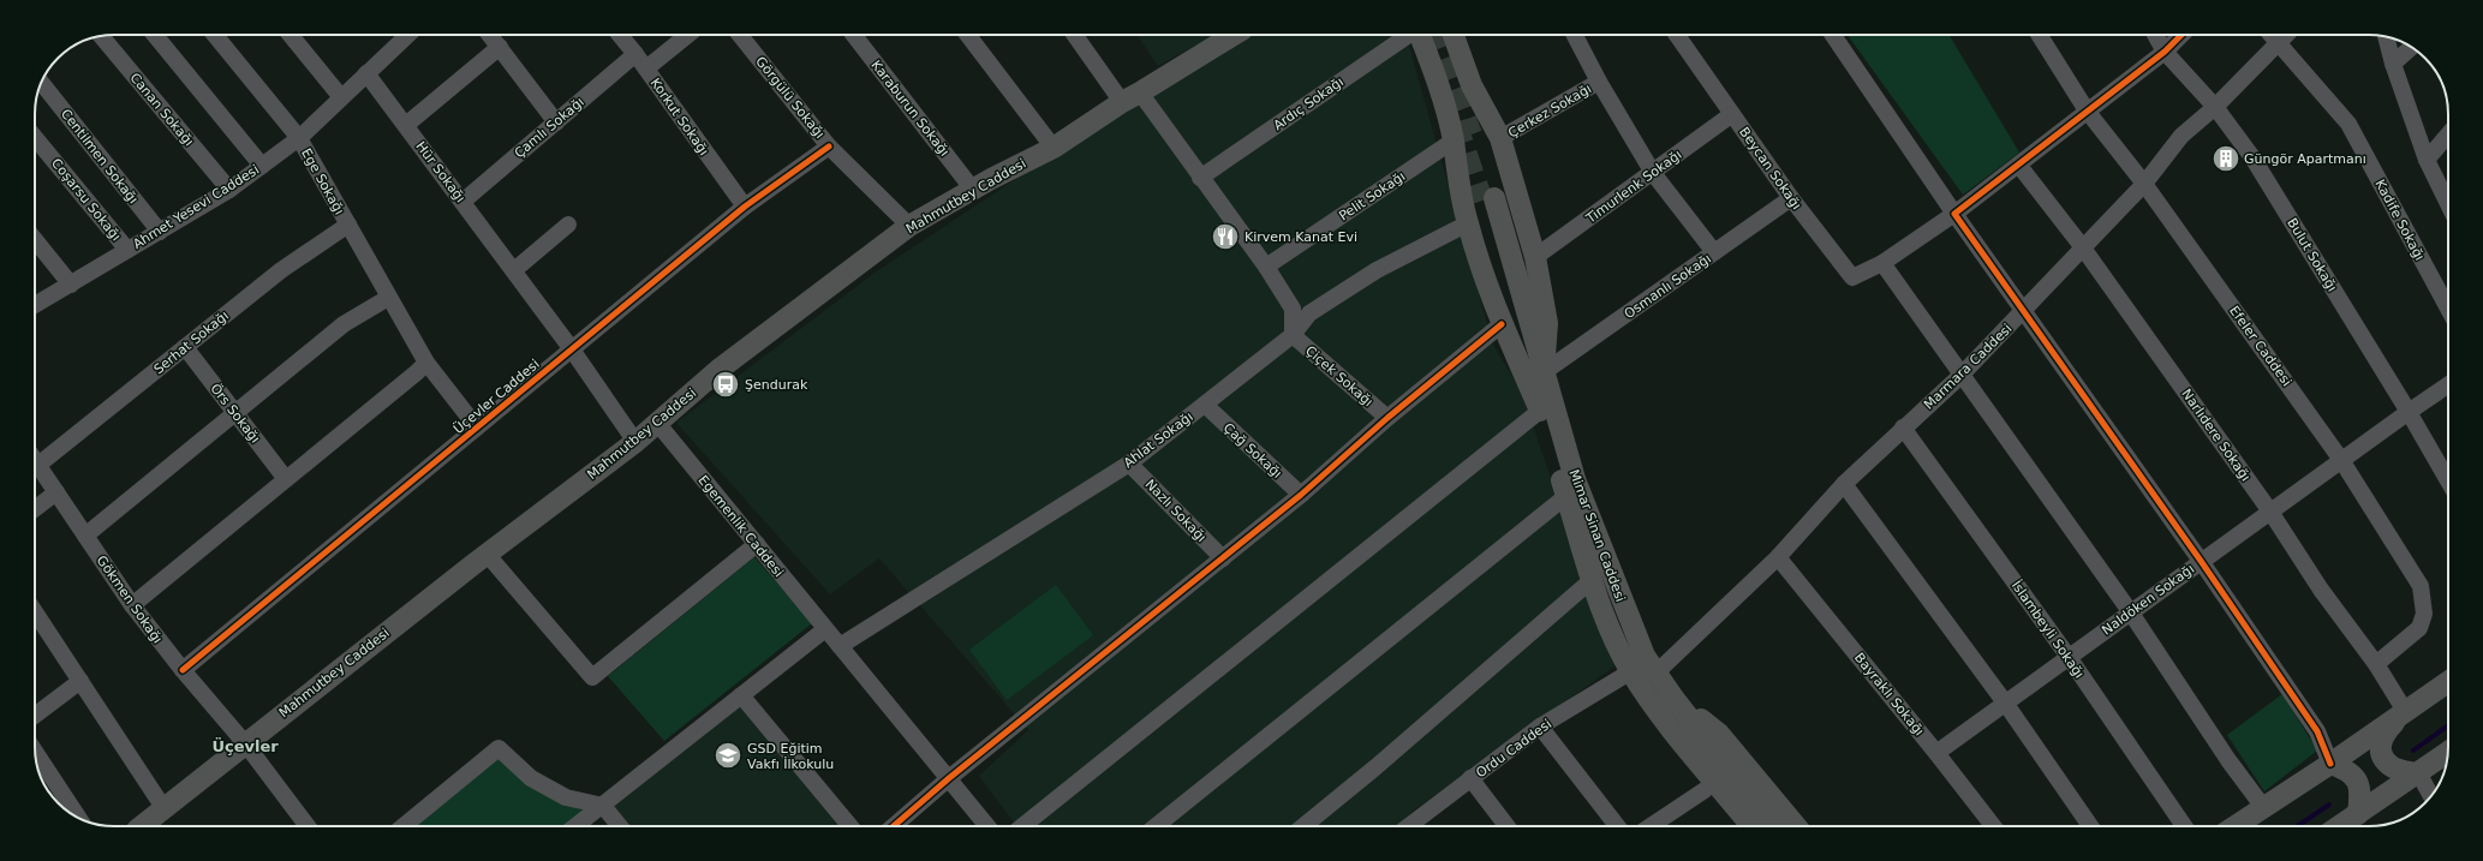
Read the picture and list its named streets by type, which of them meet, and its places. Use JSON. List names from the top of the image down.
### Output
{
  "streets": {
    "main road": ["Mahmutbey Caddesi", "Mimar Sinan Caddesi"],
    "street": [
      "Görgülü Sokağı",
      "Ardıç Sokağı",
      "Karaburun Sokağı",
      "Canan Sokağı",
      "Çerkez Sokağı",
      "Korkut Sokağı",
      "Çamlı Sokağı",
      "Centilmen Sokağı",
      "Beycan Sokağı",
      "Hür Sokağı",
      "Ege Sokağı",
      "Timurlenk Sokağı",
      "Pelit Sokağı",
      "Coşarsu Sokağı",
      "Ahmet Yesevi Caddesi",
      "Kadife Sokağı",
      "Bulut Sokağı",
      "Osmanlı Sokağı",
      "Serhat Sokağı",
      "Efeler Caddesi",
      "Marmara Caddesi",
      "Çiçek Sokağı",
      "Üçevler Caddesi",
      "Örs Sokağı",
      "Narlıdere Sokağı",
      "Ahlat Sokağı",
      "Çağ Sokağı",
      "Nazlı Sokağı",
      "Egemenlik Caddesi",
      "Gökmen Sokağı",
      "Naldöken Sokağı",
      "İslambeyli Sokağı",
      "Bayraklı Sokağı",
      "Ordu Caddesi"
    ]
  },
  "crossings": [
    ["Görgülü Sokağı", "Mahmutbey Caddesi"],
    ["Görgülü Sokağı", "Üçevler Caddesi"],
    ["Karaburun Sokağı", "Mahmutbey Caddesi"],
    ["Canan Sokağı", "Ahmet Yesevi Caddesi"],
    ["Korkut Sokağı", "Çamlı Sokağı"],
    ["Korkut Sokağı", "Üçevler Caddesi"],
    ["Çamlı Sokağı", "Hür Sokağı"],
    ["Centilmen Sokağı", "Ahmet Yesevi Caddesi"],
    ["Beycan Sokağı", "Timurlenk Sokağı"],
    ["Beycan Sokağı", "Osmanlı Sokağı"],
    ["Hür Sokağı", "Mahmutbey Caddesi"],
    ["Hür Sokağı", "Ahmet Yesevi Caddesi"],
    ["Hür Sokağı", "Üçevler Caddesi"],
    ["Ege Sokağı", "Ahmet Yesevi Caddesi"],
    ["Ege Sokağı", "Serhat Sokağı"],
    ["Mahmutbey Caddesi", "Egemenlik Caddesi"],
    ["Mahmutbey Caddesi", "Gökmen Sokağı"],
    ["Coşarsu Sokağı", "Ahmet Yesevi Caddesi"],
    ["Kadife Sokağı", "Marmara Caddesi"],
    ["Bulut Sokağı", "Marmara Caddesi"],
    ["Bulut Sokağı", "Naldöken Sokağı"],
    ["Osmanlı Sokağı", "Mimar Sinan Caddesi"],
    ["Serhat Sokağı", "Örs Sokağı"],
    ["Serhat Sokağı", "Gökmen Sokağı"],
    ["Efeler Caddesi", "Marmara Caddesi"],
    ["Efeler Caddesi", "Narlıdere Sokağı"],
    ["Efeler Caddesi", "Naldöken Sokağı"],
    ["Marmara Caddesi", "Narlıdere Sokağı"],
    ["Marmara Caddesi", "Mimar Sinan Caddesi"],
    ["Marmara Caddesi", "İslambeyli Sokağı"],
    ["Marmara Caddesi", "Bayraklı Sokağı"],
    ["Çiçek Sokağı", "Ahlat Sokağı"],
    ["Üçevler Caddesi", "Gökmen Sokağı"],
    ["Narlıdere Sokağı", "Naldöken Sokağı"],
    ["Ahlat Sokağı", "Çağ Sokağı"],
    ["Ahlat Sokağı", "Nazlı Sokağı"],
    ["Ahlat Sokağı", "Egemenlik Caddesi"],
    ["Mimar Sinan Caddesi", "Ordu Caddesi"],
    ["Naldöken Sokağı", "İslambeyli Sokağı"],
    ["Naldöken Sokağı", "Bayraklı Sokağı"]
  ],
  "districts": ["Üçevler"],
  "places": {
    "building": ["Güngör Apartmanı"],
    "restaurant": ["Kirvem Kanat Evi"],
    "bus stop": ["Şendurak"],
    "school or university": ["GSD Eğitim Vakfı İlkokulu"]
  }
}
